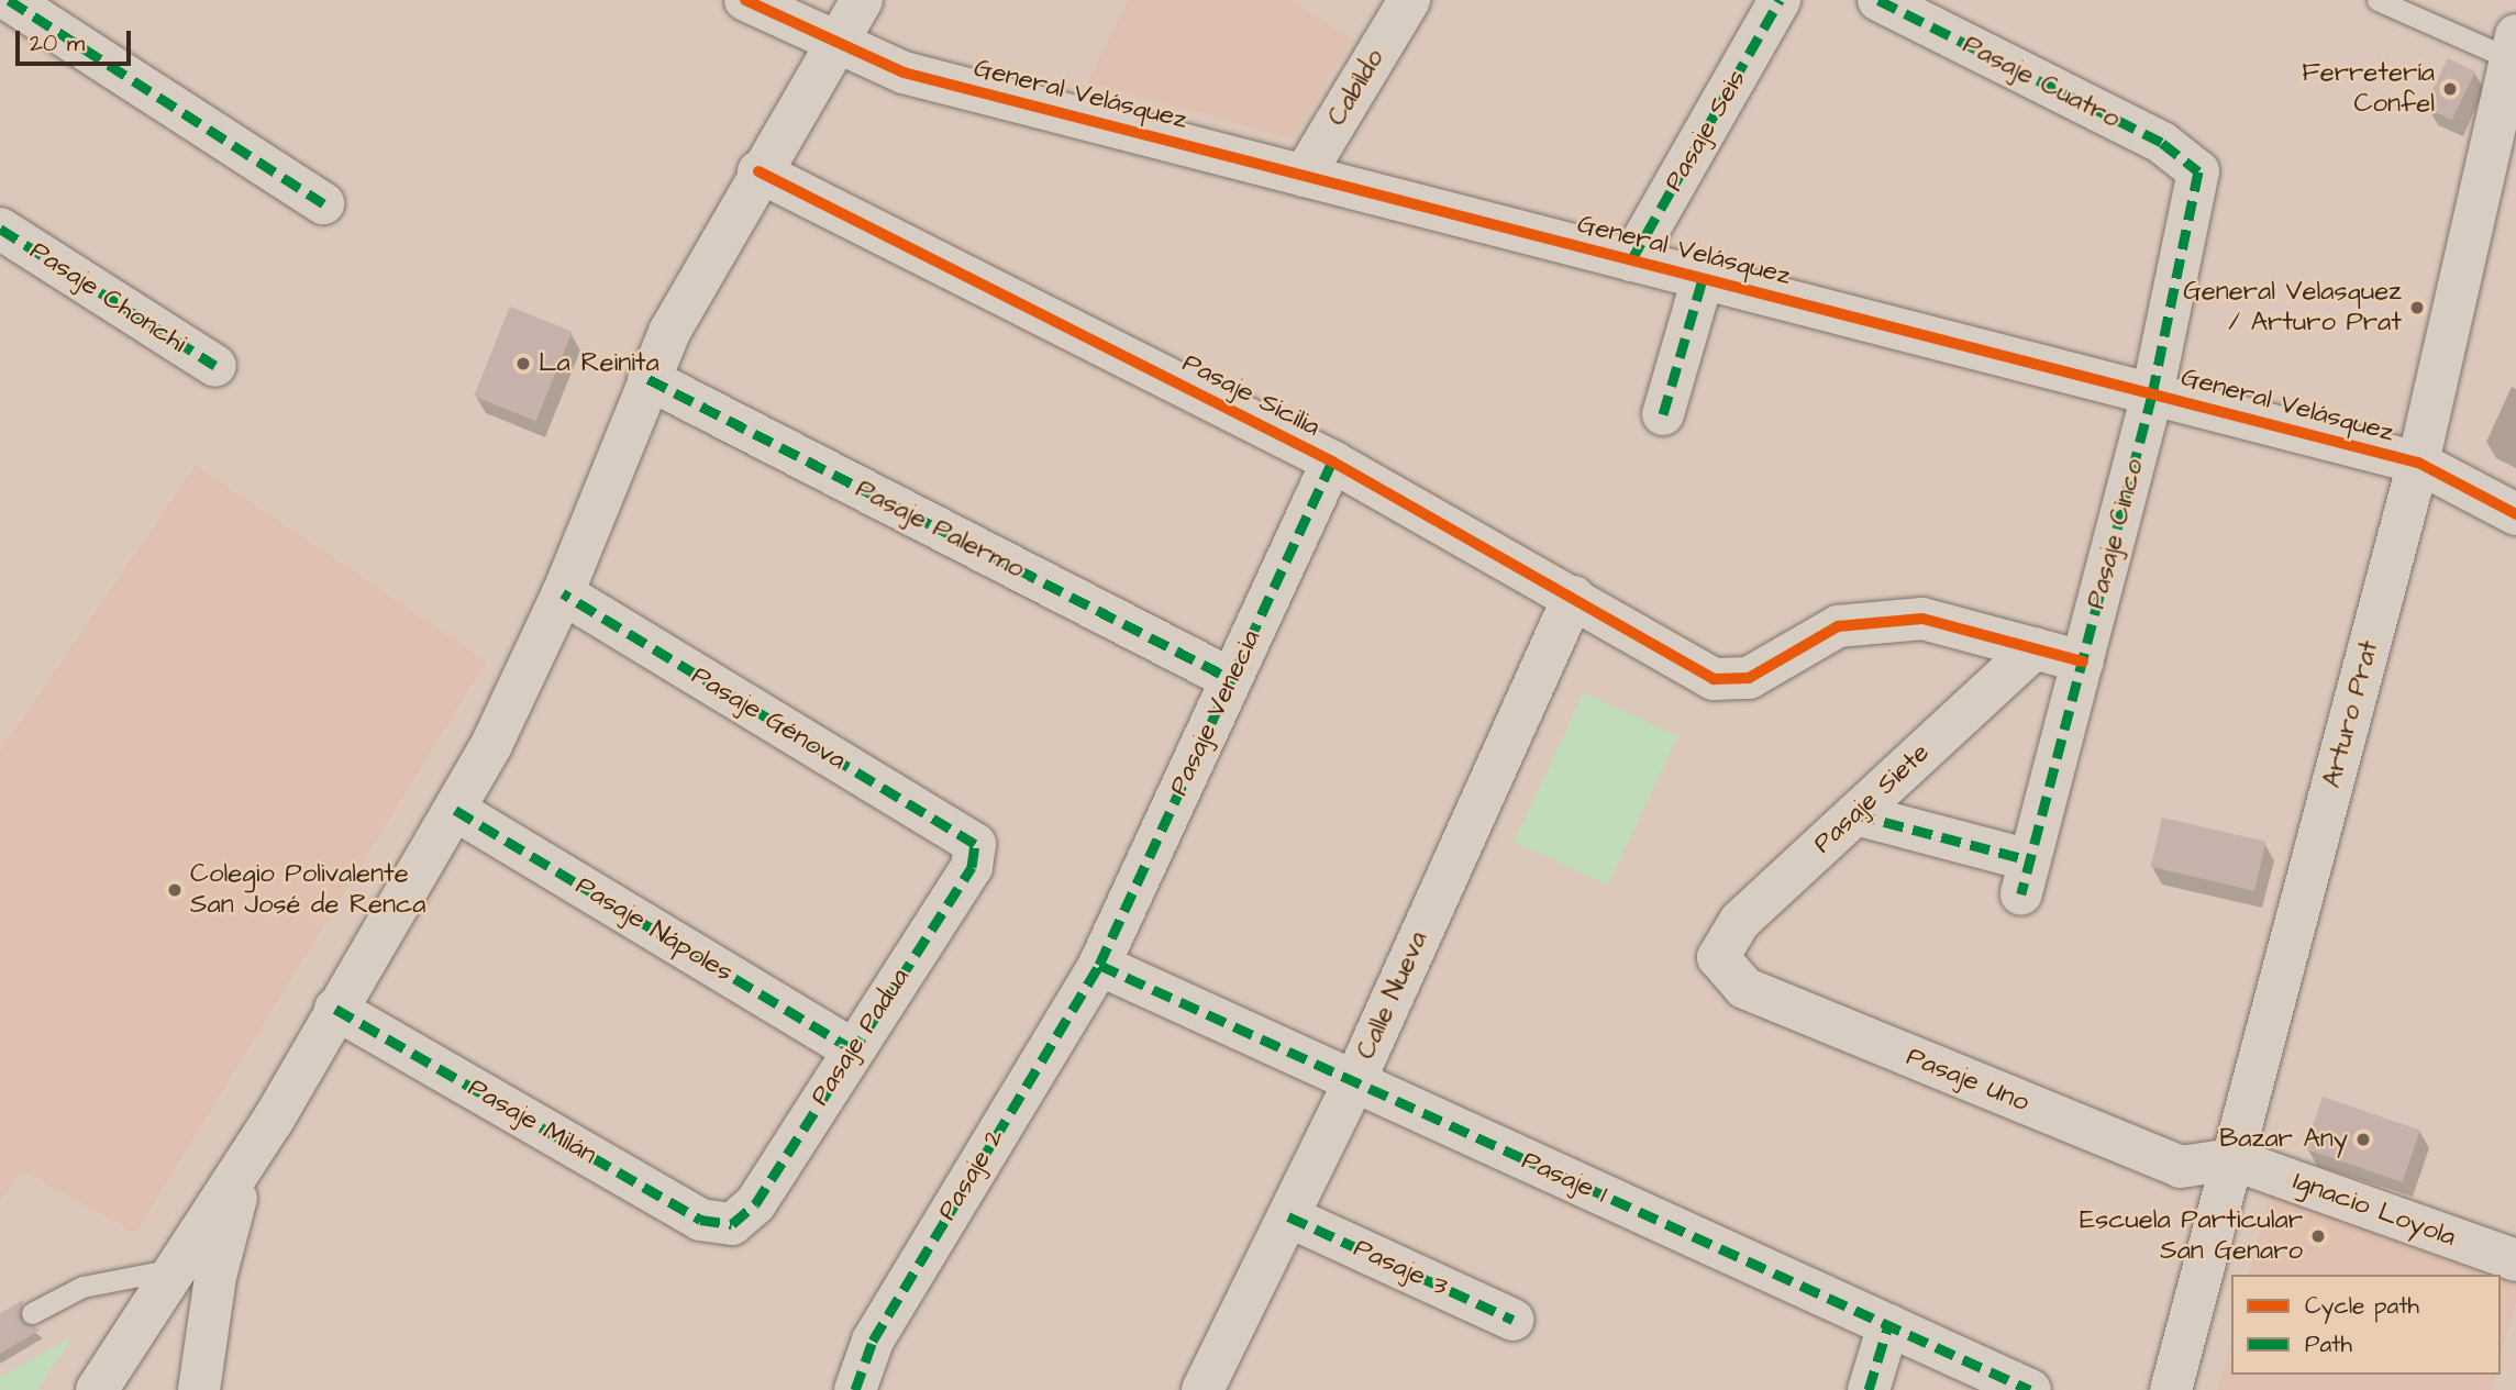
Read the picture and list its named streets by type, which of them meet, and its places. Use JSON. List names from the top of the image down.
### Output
{
  "streets": {
    "street": [
      "Pasaje Cuatro",
      "Cabildo",
      "General Velásquez",
      "Pasaje Seis",
      "Pasaje Chonchi",
      "Pasaje Sicilia",
      "Pasaje Palermo",
      "Pasaje Cinco",
      "Pasaje Venecia",
      "Arturo Prat",
      "Pasaje Génova",
      "Pasaje Siete",
      "Pasaje Nápoles",
      "Calle Nueva",
      "Pasaje Padua",
      "Pasaje Uno",
      "Pasaje Milán",
      "Pasaje 2",
      "Pasaje 1",
      "Ignacio Loyola",
      "Pasaje 3"
    ]
  },
  "crossings": [
    ["Pasaje Cuatro", "Pasaje Cinco"],
    ["Cabildo", "General Velásquez"],
    ["General Velásquez", "Pasaje Seis"],
    ["General Velásquez", "Pasaje Cinco"],
    ["General Velásquez", "Arturo Prat"],
    ["Pasaje Sicilia", "Pasaje Venecia"],
    ["Pasaje Sicilia", "Pasaje Siete"],
    ["Pasaje Sicilia", "Calle Nueva"],
    ["Pasaje Palermo", "Pasaje Venecia"],
    ["Pasaje Cinco", "Pasaje Siete"],
    ["Pasaje Venecia", "Pasaje 2"],
    ["Pasaje Venecia", "Pasaje 1"],
    ["Arturo Prat", "Pasaje Uno"],
    ["Arturo Prat", "Ignacio Loyola"],
    ["Pasaje Génova", "Pasaje Padua"],
    ["Pasaje Siete", "Pasaje Uno"],
    ["Pasaje Nápoles", "Pasaje Padua"],
    ["Calle Nueva", "Pasaje 1"],
    ["Calle Nueva", "Pasaje 3"],
    ["Pasaje Padua", "Pasaje Milán"],
    ["Pasaje Uno", "Ignacio Loyola"],
    ["Pasaje 2", "Pasaje 1"]
  ],
  "places": [
    "Ferretería Confel",
    "General Velasquez / Arturo Prat",
    "La Reinita",
    "Colegio Polivalente San José de Renca",
    "Bazar Any",
    "Escuela Particular San Genaro"
  ],
  "legend": ["Cycle path", "Path"],
  "scale_bar": "20 m"
}
